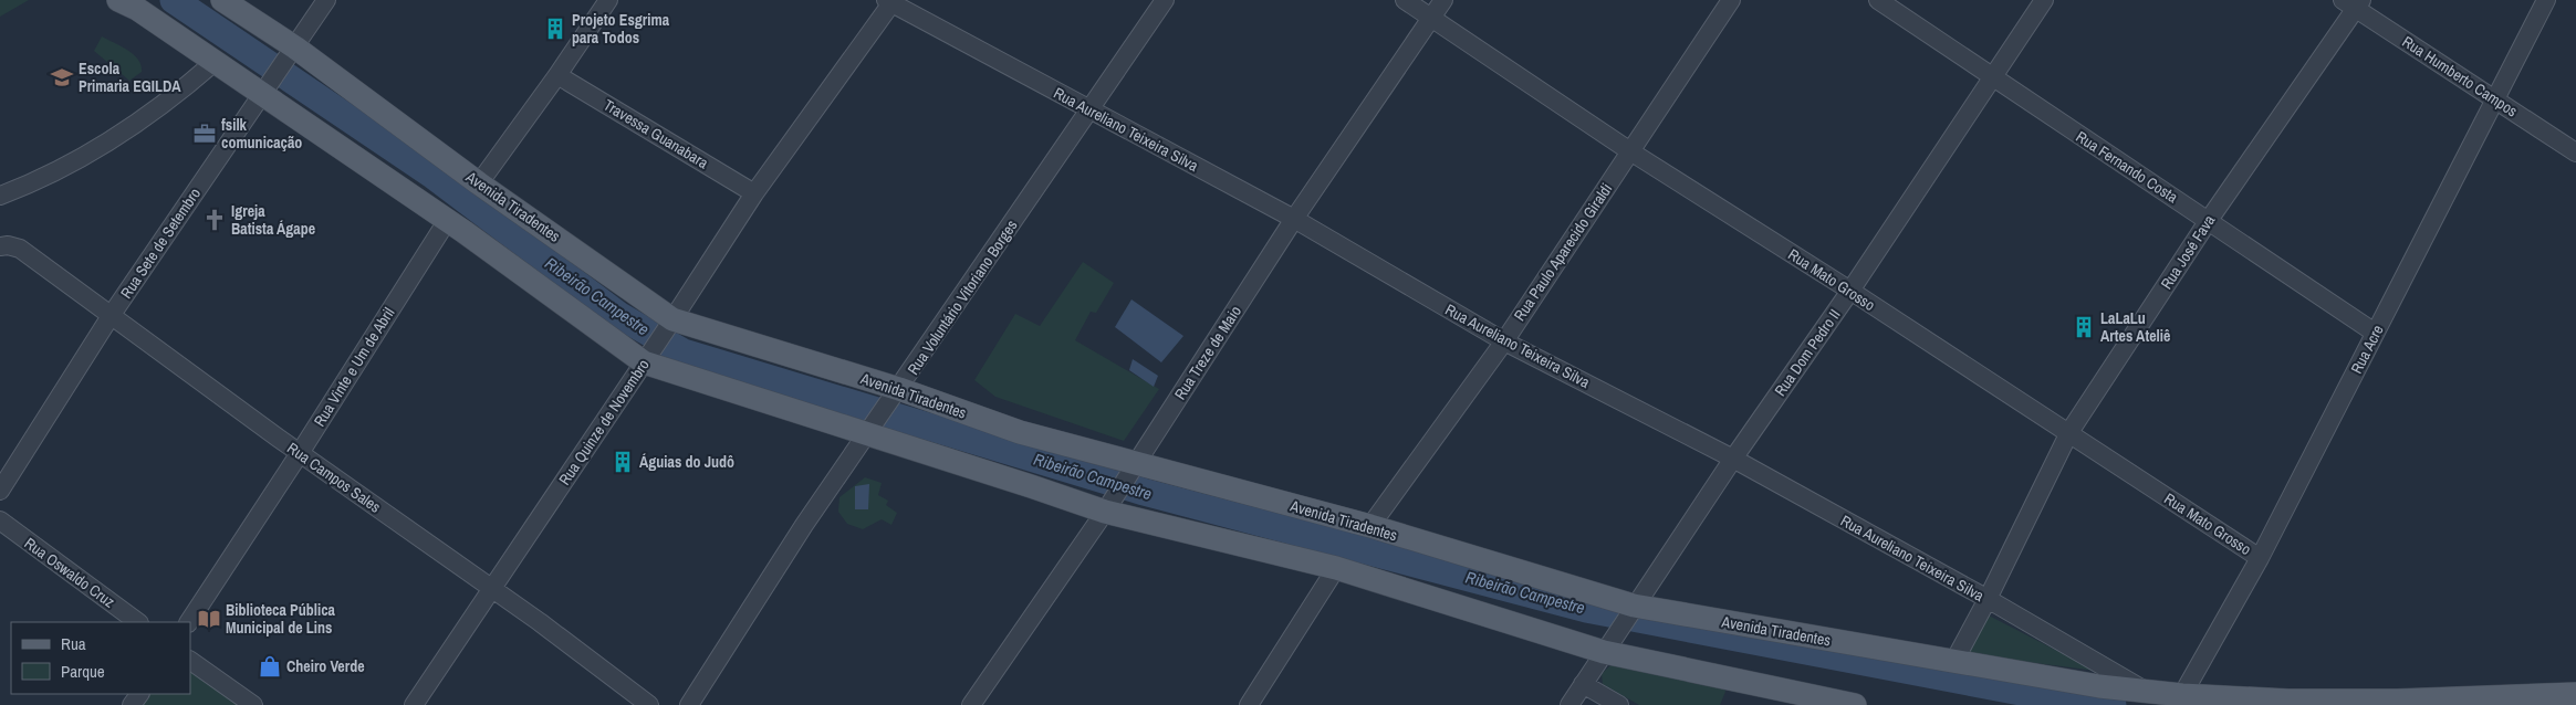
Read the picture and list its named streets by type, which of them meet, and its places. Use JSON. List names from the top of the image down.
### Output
{
  "streets": {
    "main road": ["Avenida Tiradentes"],
    "street": [
      "Rua Humberto Campos",
      "Rua Aureliano Teixeira Silva",
      "Travessa Guanabara",
      "Rua Fernando Costa",
      "Rua Sete de Setembro",
      "Rua Paulo Aparecido Giraldi",
      "Rua José Fava",
      "Rua Mato Grosso",
      "Rua Voluntário Vitoriano Borges",
      "Rua Acre",
      "Rua Treze de Maio",
      "Rua Dom Pedro II",
      "Rua Vinte e Um de Abril",
      "Rua Quinze de Novembro",
      "Rua Campos Sales",
      "Rua Oswaldo Cruz"
    ]
  },
  "crossings": [
    ["Rua Humberto Campos", "Rua José Fava"],
    ["Rua Humberto Campos", "Rua Acre"],
    ["Rua Aureliano Teixeira Silva", "Avenida Tiradentes"],
    ["Rua Aureliano Teixeira Silva", "Rua Paulo Aparecido Giraldi"],
    ["Rua Aureliano Teixeira Silva", "Rua José Fava"],
    ["Rua Aureliano Teixeira Silva", "Rua Voluntário Vitoriano Borges"],
    ["Rua Aureliano Teixeira Silva", "Rua Treze de Maio"],
    ["Rua Aureliano Teixeira Silva", "Rua Dom Pedro II"],
    ["Rua Aureliano Teixeira Silva", "Rua Quinze de Novembro"],
    ["Travessa Guanabara", "Rua Quinze de Novembro"],
    ["Rua Fernando Costa", "Rua José Fava"],
    ["Rua Fernando Costa", "Rua Acre"],
    ["Rua Fernando Costa", "Rua Dom Pedro II"],
    ["Avenida Tiradentes", "Rua Sete de Setembro"],
    ["Avenida Tiradentes", "Rua Paulo Aparecido Giraldi"],
    ["Avenida Tiradentes", "Rua José Fava"],
    ["Avenida Tiradentes", "Rua Voluntário Vitoriano Borges"],
    ["Avenida Tiradentes", "Rua Acre"],
    ["Avenida Tiradentes", "Rua Treze de Maio"],
    ["Avenida Tiradentes", "Rua Dom Pedro II"],
    ["Avenida Tiradentes", "Rua Quinze de Novembro"],
    ["Rua Sete de Setembro", "Rua Campos Sales"],
    ["Rua Paulo Aparecido Giraldi", "Rua Mato Grosso"],
    ["Rua José Fava", "Rua Mato Grosso"],
    ["Rua Mato Grosso", "Rua Acre"],
    ["Rua Mato Grosso", "Rua Treze de Maio"],
    ["Rua Mato Grosso", "Rua Dom Pedro II"],
    ["Rua Vinte e Um de Abril", "Rua Campos Sales"],
    ["Rua Quinze de Novembro", "Rua Campos Sales"]
  ],
  "water": ["Ribeirão Campestre"],
  "places": {
    "building": ["Projeto Esgrima para Todos", "LaLaLu Artes Ateliê", "Águias do Judô"],
    "school or university": ["Escola Primaria EGILDA"],
    "office": ["fsilk comunicação"],
    "church": ["Igreja Batista Ágape"],
    "library": ["Biblioteca Pública Municipal de Lins"],
    "shop": ["Cheiro Verde"]
  },
  "legend": ["Rua", "Parque"]
}
